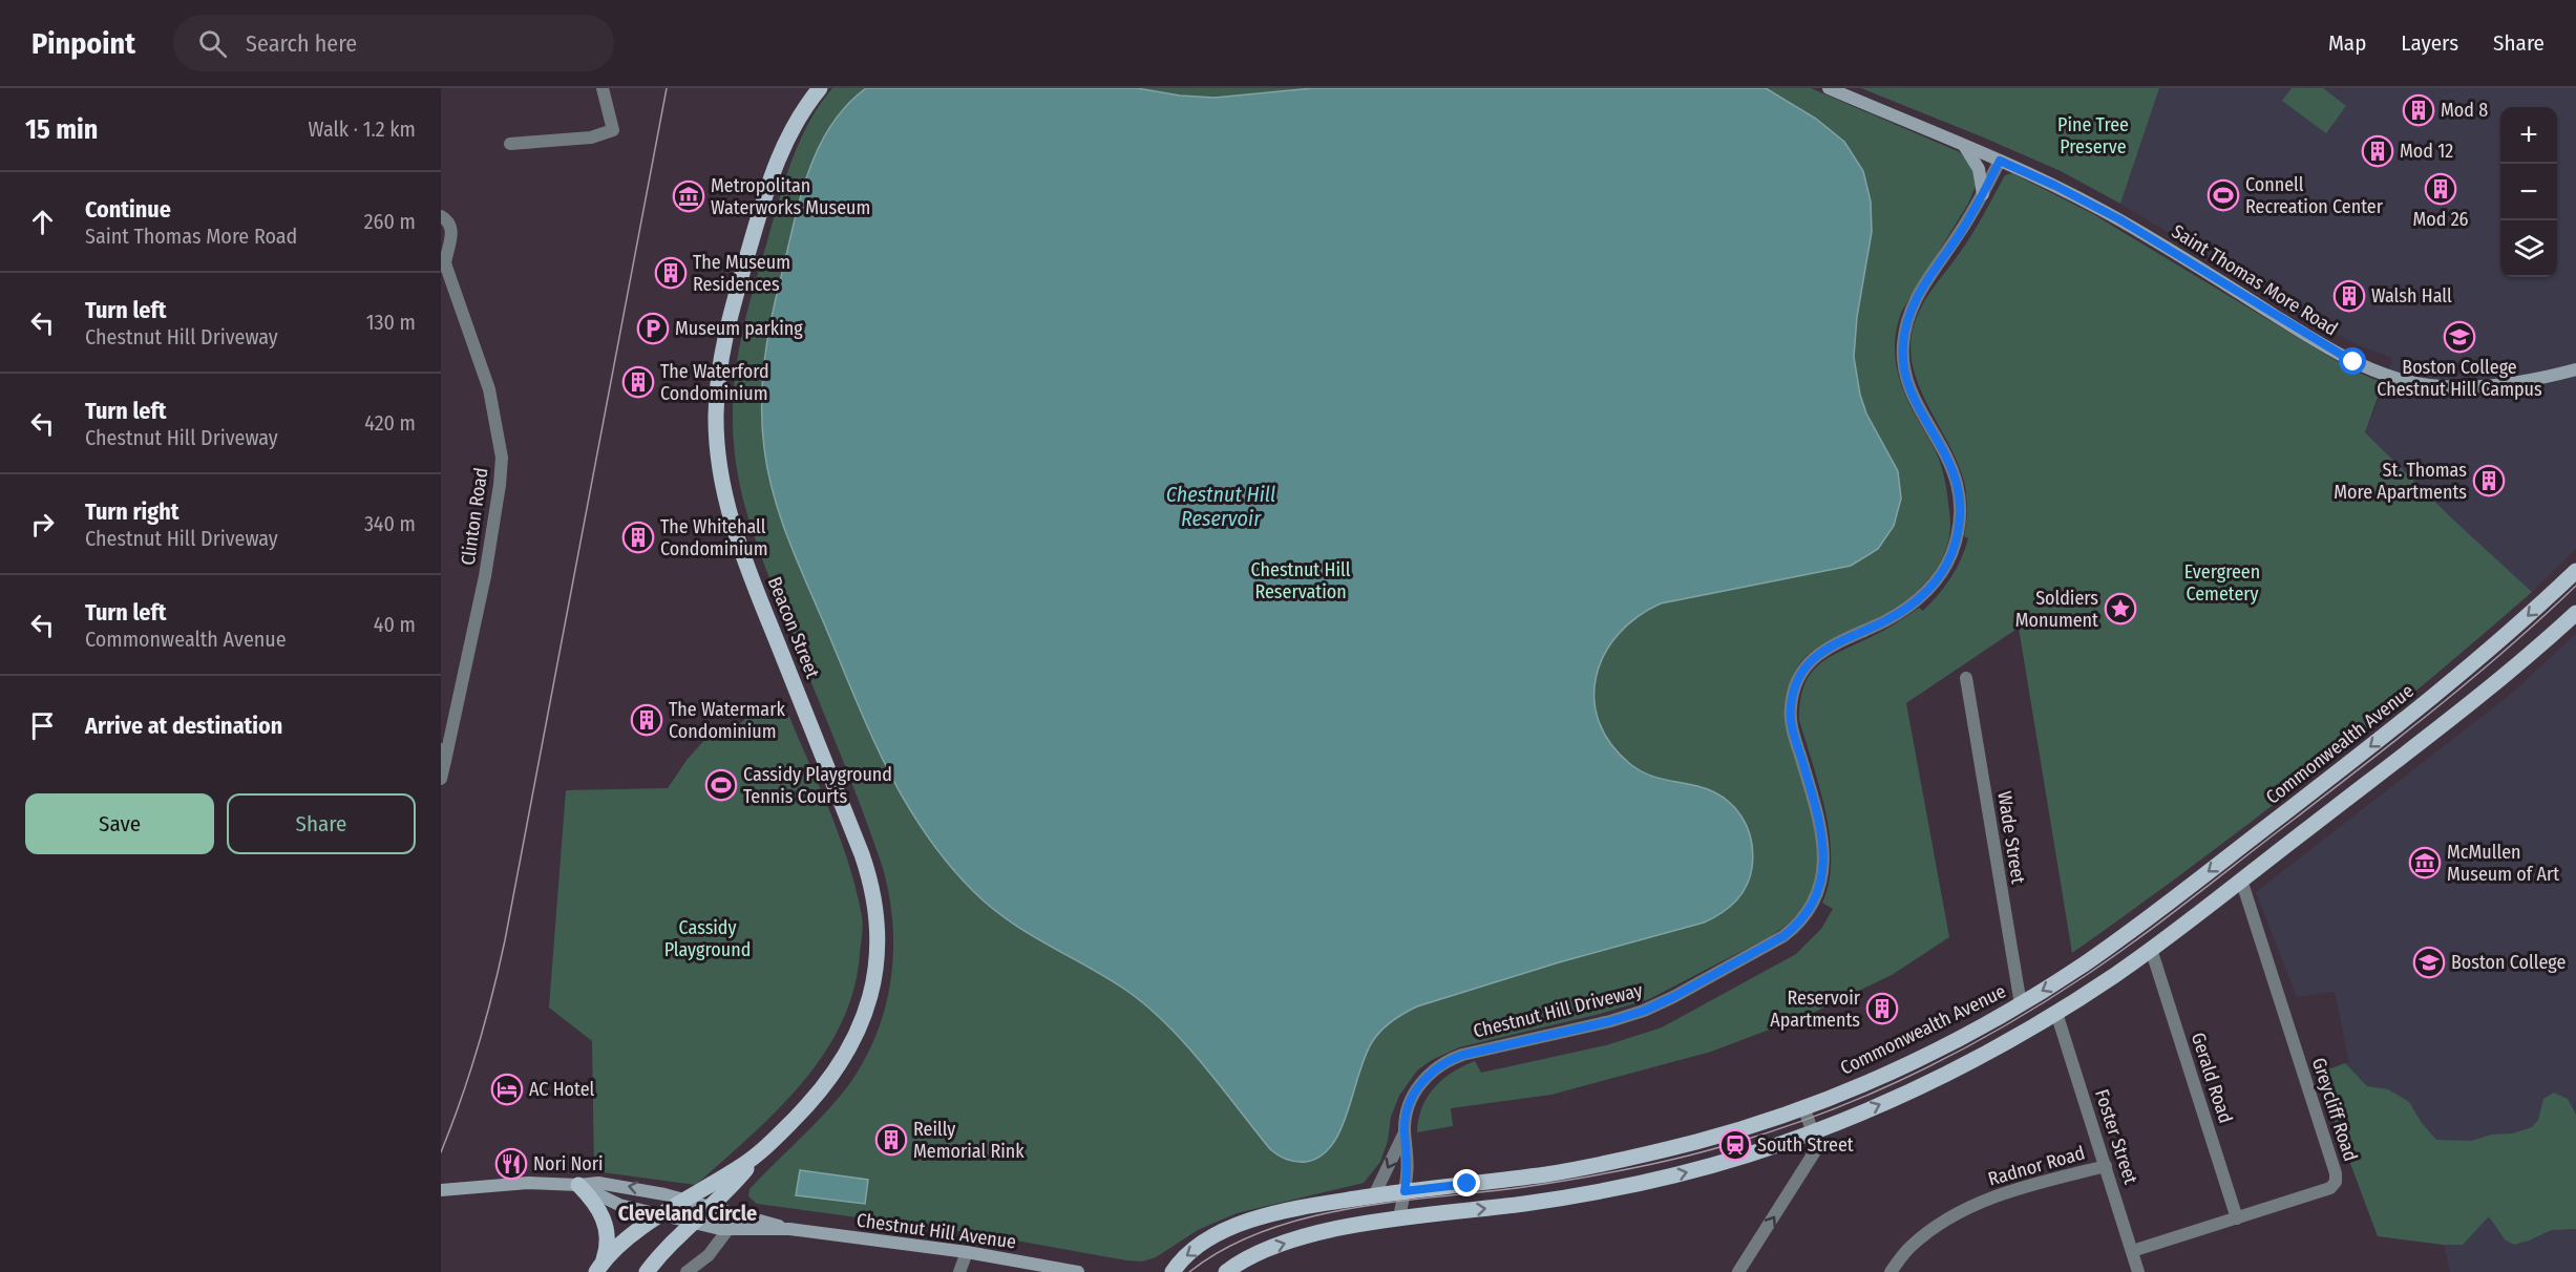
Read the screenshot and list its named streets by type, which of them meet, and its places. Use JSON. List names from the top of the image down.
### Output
{
  "streets": {
    "main road": [
      "Saint Thomas More Road",
      "Beacon Street",
      "Commonwealth Avenue",
      "Chestnut Hill Avenue"
    ],
    "street": [
      "Clinton Road",
      "Wade Street",
      "Chestnut Hill Driveway",
      "Gerald Road",
      "Greycliff Road",
      "Foster Street",
      "Radnor Road"
    ]
  },
  "crossings": [
    ["Saint Thomas More Road", "Chestnut Hill Driveway"],
    ["Beacon Street", "Chestnut Hill Avenue"],
    ["Commonwealth Avenue", "Wade Street"],
    ["Commonwealth Avenue", "Chestnut Hill Driveway"],
    ["Gerald Road", "Greycliff Road"],
    ["Greycliff Road", "Foster Street"],
    ["Foster Street", "Radnor Road"]
  ],
  "districts": ["Cleveland Circle"],
  "water": ["Chestnut Hill Reservoir"],
  "parks": [
    "Pine Tree Preserve",
    "Chestnut Hill Reservation",
    "Evergreen Cemetery",
    "Cassidy Playground"
  ],
  "places": {
    "building": [
      "Mod 8",
      "Mod 12",
      "Mod 26",
      "The Museum Residences",
      "Walsh Hall",
      "The Waterford Condominium",
      "St. Thomas More Apartments",
      "The Whitehall Condominium",
      "The Watermark Condominium",
      "Reservoir Apartments",
      "Reilly Memorial Rink"
    ],
    "sports": ["Connell Recreation Center", "Cassidy Playground Tennis Courts"],
    "museum": ["Metropolitan Waterworks Museum", "McMullen Museum of Art"],
    "parking": ["Museum parking"],
    "school or university": ["Boston College Chestnut Hill Campus", "Boston College"],
    "place": ["Soldiers Monument"],
    "hotel": ["AC Hotel"],
    "station": ["South Street"],
    "restaurant": ["Nori Nori"]
  },
  "page": {
    "header": "Pinpoint",
    "search": "Search here",
    "nav": ["Map", "Layers", "Share"],
    "heading": ["15 min", "Walk · 1.2 km"],
    "map_buttons": ["+", "−"],
    "list": [
      ["Continue", "Saint Thomas More Road", "260 m"],
      ["Turn left", "Chestnut Hill Driveway", "130 m"],
      ["Turn left", "Chestnut Hill Driveway", "420 m"],
      ["Turn right", "Chestnut Hill Driveway", "340 m"],
      ["Turn left", "Commonwealth Avenue", "40 m"],
      "Arrive at destination"
    ],
    "buttons": ["Save", "Share"]
  }
}
